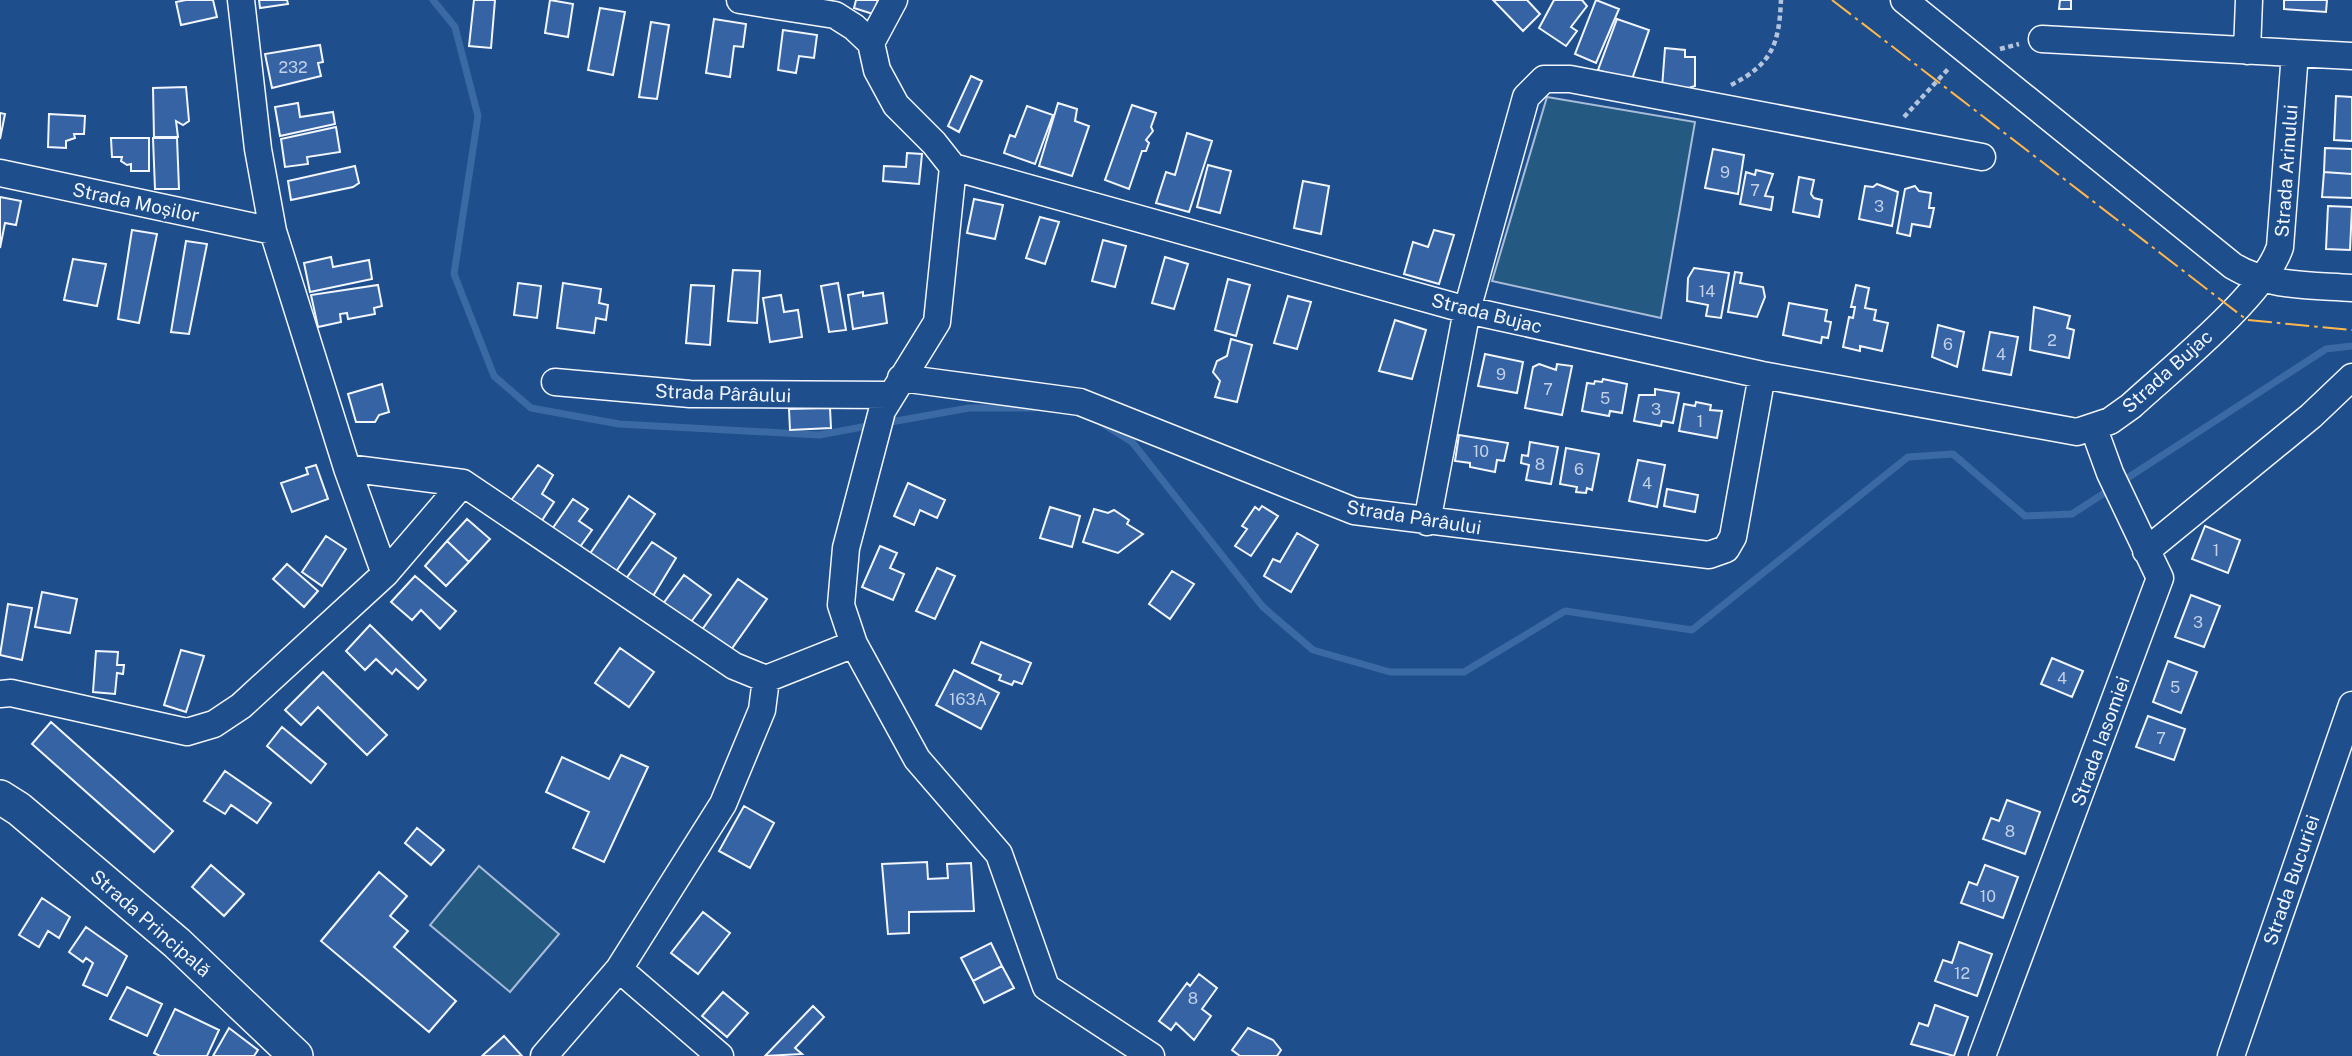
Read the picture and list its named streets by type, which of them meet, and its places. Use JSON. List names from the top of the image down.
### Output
{
  "streets": {
    "main road": ["Strada Principală"],
    "street": [
      "Strada Arinului",
      "Strada Moșilor",
      "Strada Bujac",
      "Strada Pârâului",
      "Strada Iasomiei",
      "Strada Bucuriei"
    ]
  },
  "crossings": [
    ["Strada Arinului", "Strada Bujac"],
    ["Strada Bujac", "Strada Pârâului"],
    ["Strada Bujac", "Strada Iasomiei"]
  ],
  "house_numbers": [
    "232",
    "9",
    "7",
    "3",
    "14",
    "2",
    "6",
    "4",
    "9",
    "7",
    "5",
    "3",
    "1",
    "10",
    "8",
    "6",
    "4",
    "1",
    "3",
    "4",
    "5",
    "163A",
    "7",
    "8",
    "10",
    "12",
    "8"
  ]
}
